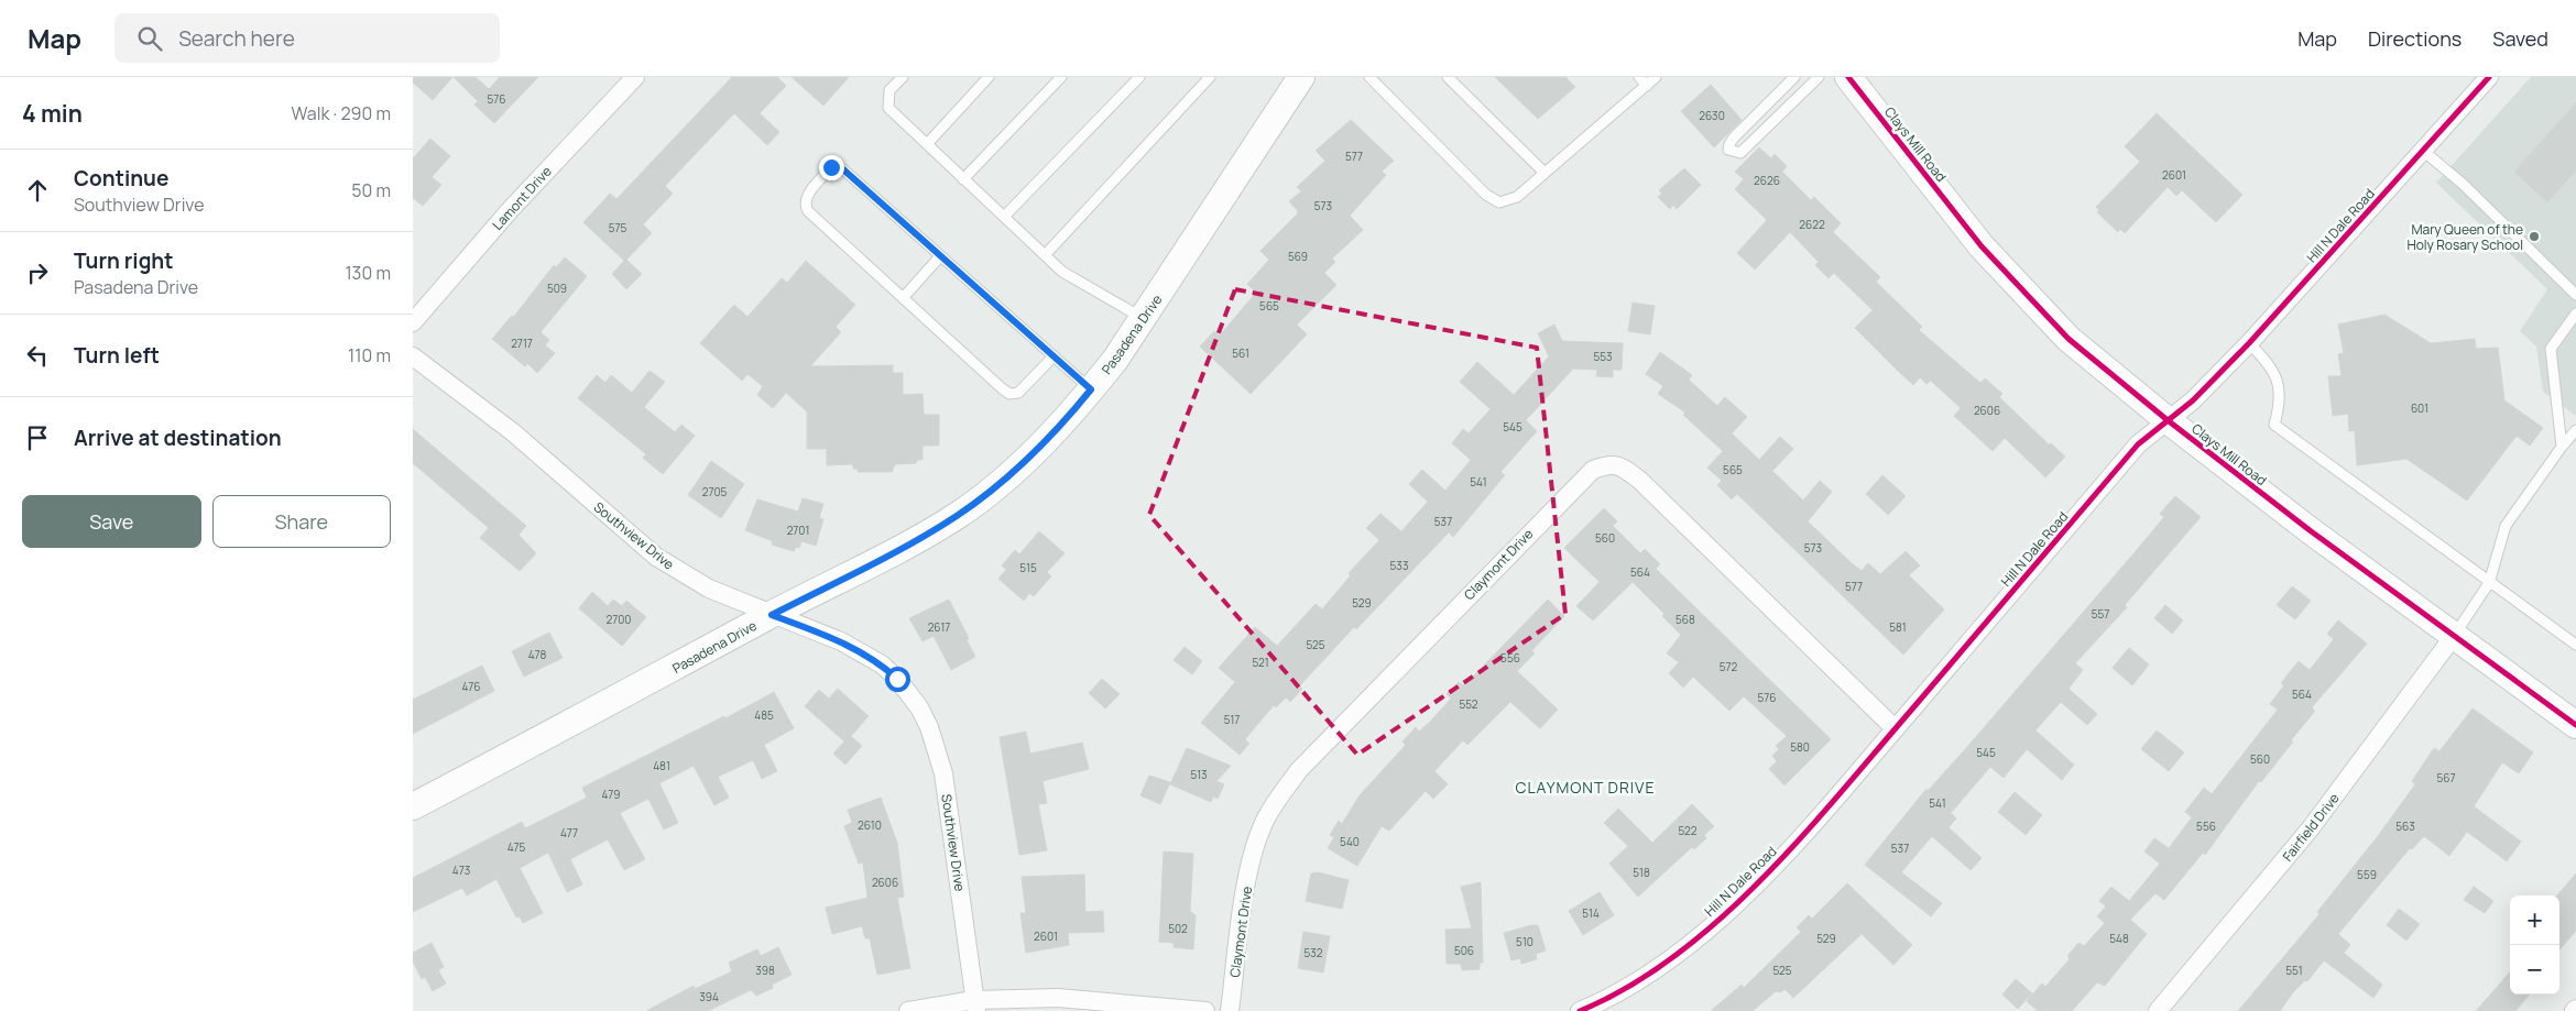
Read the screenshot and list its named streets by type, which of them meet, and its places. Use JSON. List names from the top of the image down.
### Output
{
  "streets": {
    "street": [
      "Clays Mill Road",
      "Lamont Drive",
      "Hill N Dale Road",
      "Pasadena Drive",
      "Southview Drive",
      "Claymont Drive",
      "Fairfield Drive"
    ]
  },
  "crossings": [
    ["Clays Mill Road", "Hill N Dale Road"],
    ["Clays Mill Road", "Fairfield Drive"],
    ["Hill N Dale Road", "Claymont Drive"],
    ["Pasadena Drive", "Southview Drive"]
  ],
  "districts": ["CLAYMONT DRIVE"],
  "places": ["Mary Queen of the Holy Rosary School"],
  "house_numbers": [
    "576",
    "2630",
    "577",
    "2601",
    "2626",
    "573",
    "2622",
    "575",
    "569",
    "509",
    "565",
    "2717",
    "561",
    "553",
    "601",
    "2606",
    "545",
    "565",
    "541",
    "2705",
    "537",
    "2701",
    "560",
    "573",
    "533",
    "515",
    "564",
    "577",
    "529",
    "557",
    "2700",
    "568",
    "2617",
    "581",
    "525",
    "478",
    "556",
    "521",
    "572",
    "476",
    "564",
    "576",
    "552",
    "485",
    "517",
    "580",
    "545",
    "560",
    "481",
    "513",
    "567",
    "479",
    "541",
    "2610",
    "556",
    "563",
    "522",
    "477",
    "540",
    "475",
    "537",
    "473",
    "518",
    "559",
    "2606",
    "514",
    "502",
    "2601",
    "529",
    "548",
    "510",
    "506",
    "532",
    "398",
    "525",
    "551",
    "394"
  ],
  "page": {
    "header": "Map",
    "search": "Search here",
    "nav": ["Map", "Directions", "Saved"],
    "heading": ["4 min", "Walk · 290 m"],
    "list": [
      ["Continue", "Southview Drive", "50 m"],
      ["Turn right", "Pasadena Drive", "130 m"],
      ["Turn left", "110 m"],
      "Arrive at destination"
    ],
    "buttons": ["Save", "Share"],
    "map_buttons": ["+", "−"]
  }
}
